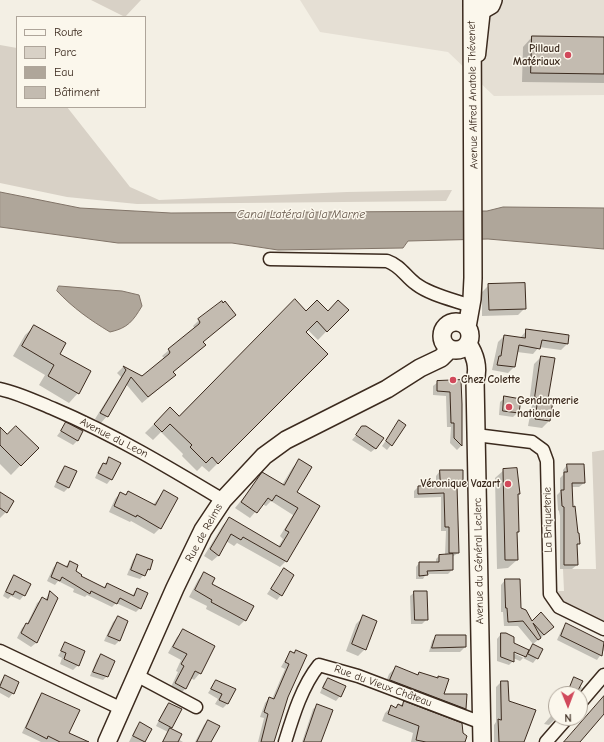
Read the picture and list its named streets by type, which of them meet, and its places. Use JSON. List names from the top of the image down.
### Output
{
  "streets": {
    "main road": ["Avenue Alfred Anatole Thévenet", "Rue de Reims", "Avenue du Général Leclerc"],
    "street": ["Avenue du Leon", "La Briqueterie", "Rue du Vieux Château"]
  },
  "crossings": [
    ["Avenue Alfred Anatole Thévenet", "Rue de Reims"],
    ["Avenue Alfred Anatole Thévenet", "Avenue du Général Leclerc"],
    ["Avenue du Leon", "Rue de Reims"],
    ["La Briqueterie", "Avenue du Général Leclerc"],
    ["Rue de Reims", "Avenue du Général Leclerc"],
    ["Avenue du Général Leclerc", "Rue du Vieux Château"]
  ],
  "water": ["Canal Latéral à la Marne"],
  "places": [
    "Pillaud Matériaux",
    "Chez Colette",
    "Gendarmerie nationale",
    "Véronique Vazart"
  ],
  "legend": [
    "Route",
    "Parc",
    "Eau",
    "Bâtiment"
  ],
  "north": "bottom"
}
